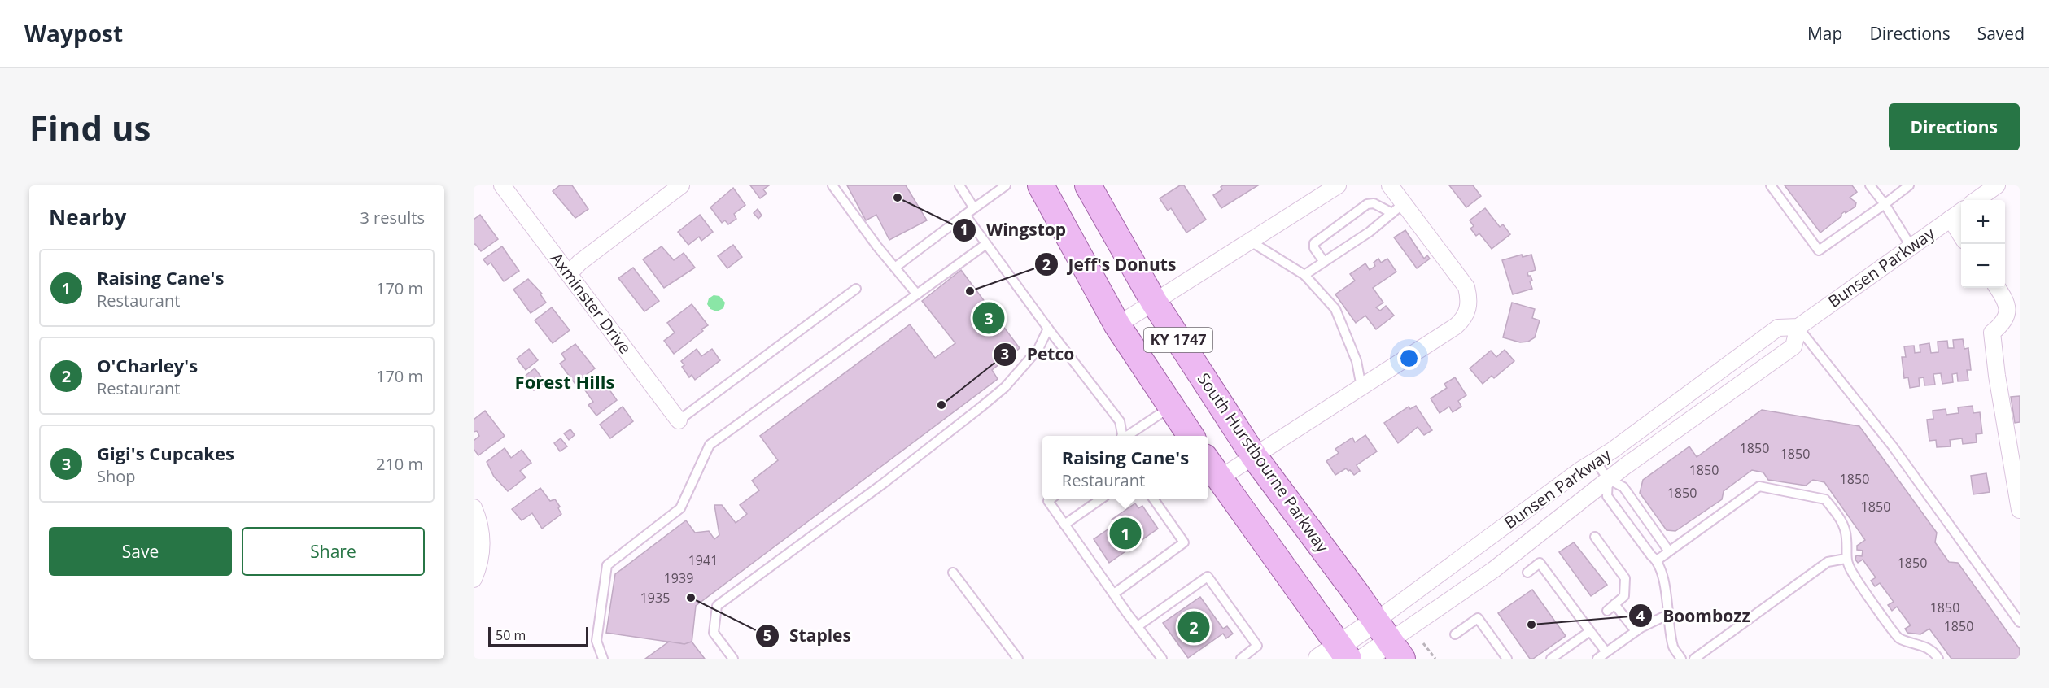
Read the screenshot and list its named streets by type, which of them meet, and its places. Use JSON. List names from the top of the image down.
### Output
{
  "streets": {
    "main road": ["KY 1747", "South Hurstbourne Parkway"],
    "street": ["Bunsen Parkway", "Axminster Drive"]
  },
  "crossings": [
    ["Bunsen Parkway", "South Hurstbourne Parkway"]
  ],
  "districts": ["Forest Hills"],
  "places": [
    "Wingstop",
    "Jeff's Donuts",
    "Petco",
    "Staples",
    "Boombozz"
  ],
  "house_numbers": [
    "1850",
    "1850",
    "1850",
    "1850",
    "1850",
    "1850",
    "1941",
    "1850",
    "1939",
    "1935",
    "1850",
    "1850"
  ],
  "scale_bar": "50 m",
  "page": {
    "header": "Waypost",
    "nav": ["Map", "Directions", "Saved"],
    "buttons": [
      "Directions",
      ["Save", "Share"]
    ],
    "title": "Find us",
    "heading": ["Nearby", "3 results"],
    "map_buttons": ["+", "−"],
    "list": [
      {
        "mark": "1",
        "name": "Raising Cane's",
        "note": "Restaurant",
        "value": "170 m"
      },
      {
        "mark": "2",
        "name": "O'Charley's",
        "note": "Restaurant",
        "value": "170 m"
      },
      {
        "mark": "3",
        "name": "Gigi's Cupcakes",
        "note": "Shop",
        "value": "210 m"
      }
    ],
    "pins": ["3", "1", "2"],
    "popup": ["Raising Cane's", "Restaurant"],
    "scale": "50 m"
  }
}
